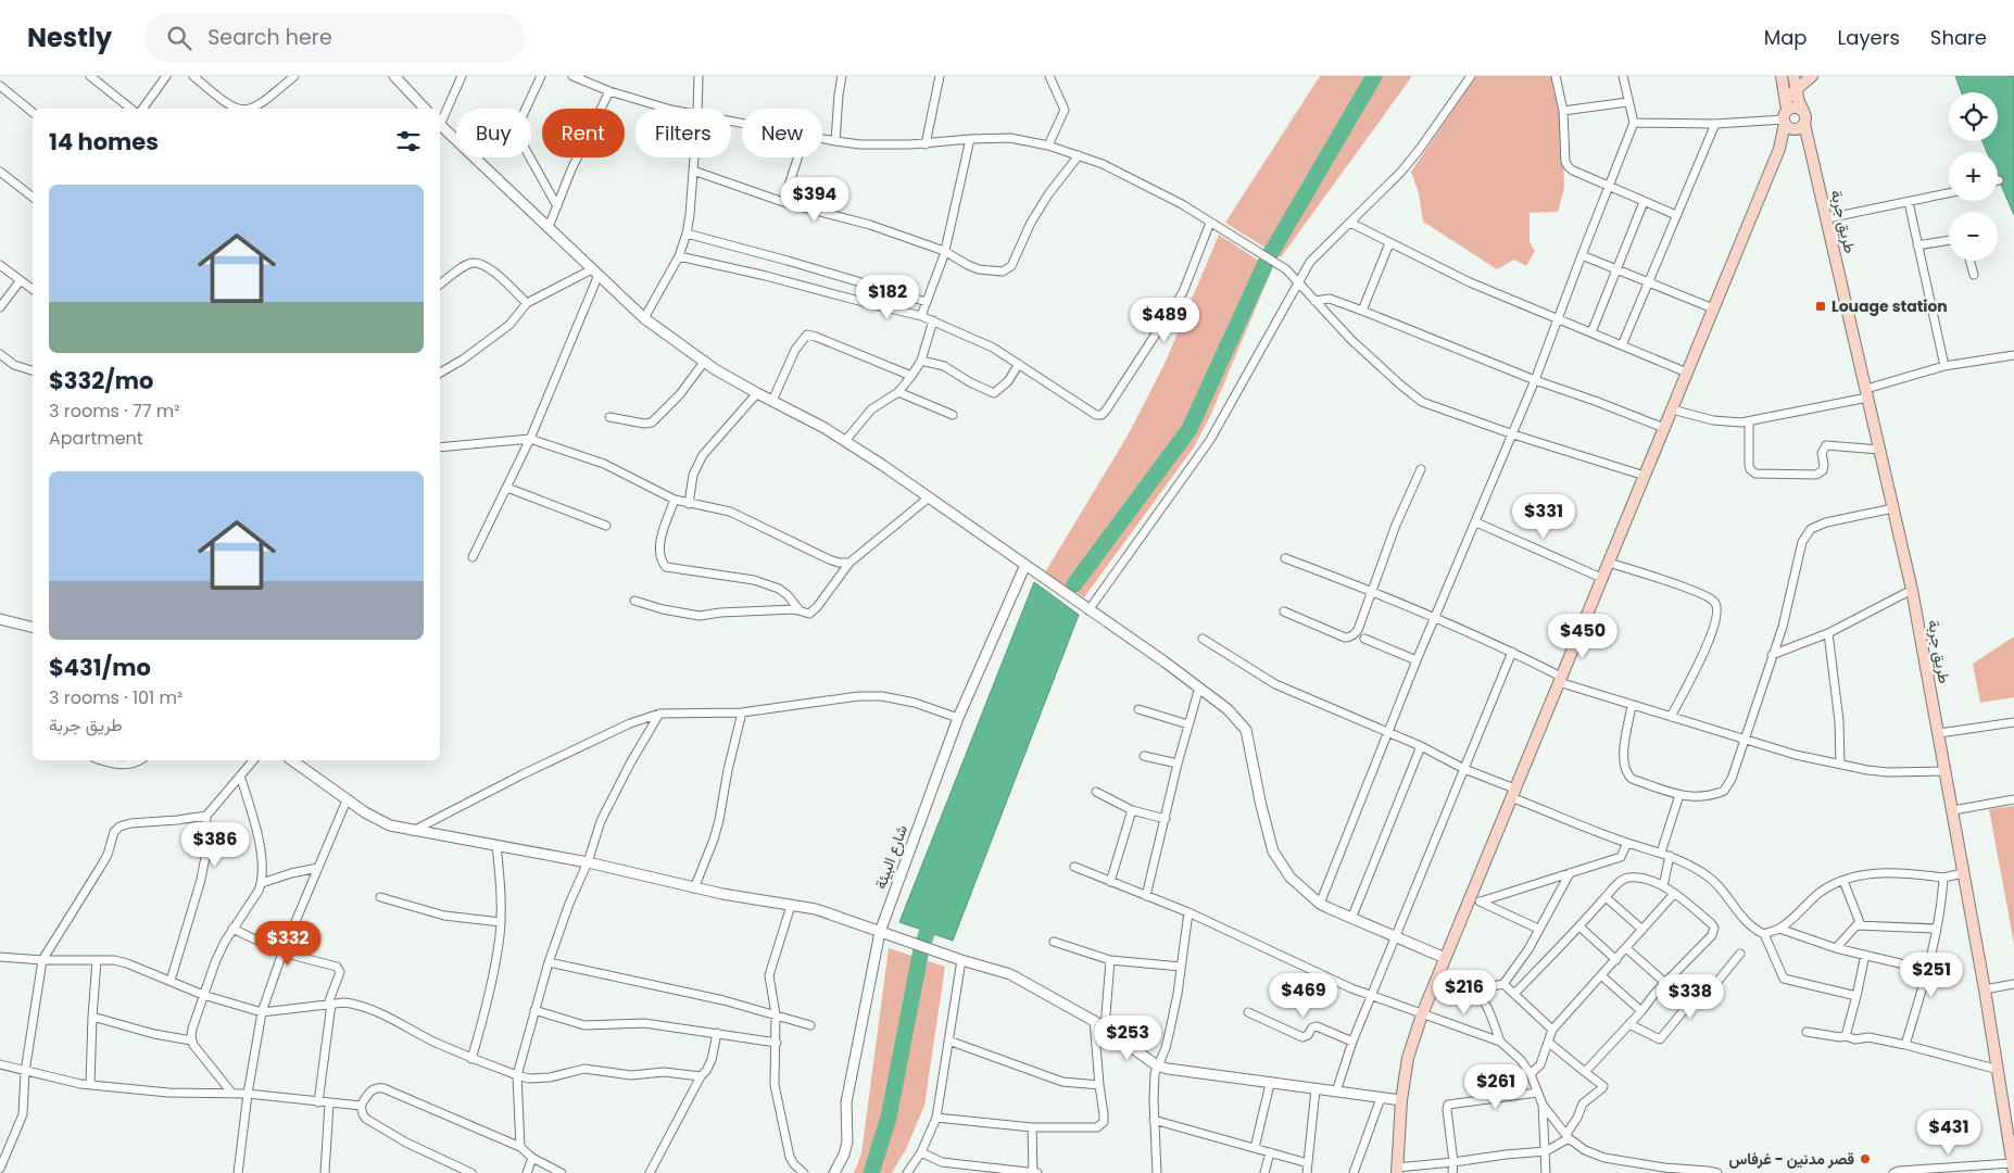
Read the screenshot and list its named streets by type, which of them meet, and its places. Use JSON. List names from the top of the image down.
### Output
{
  "streets": {
    "main road": ["طريق جربة"],
    "street": ["شارع البيئة"]
  },
  "places": {
    "transit": ["Louage station"],
    "other": ["قصر مدنين - غرفاس"]
  },
  "page": {
    "header": "Nestly",
    "search": "Search here",
    "nav": ["Map", "Layers", "Share"],
    "map_buttons": ["+", "−"],
    "chip": [
      "Buy",
      "Rent",
      "Filters",
      "New"
    ],
    "heading": "14 homes",
    "list": [
      {
        "name": "$332/mo",
        "note": "3 rooms · 77 m² · Apartment"
      },
      {
        "name": "$431/mo",
        "note": "3 rooms · 101 m² · طريق جربة"
      }
    ],
    "price": [
      "$394",
      "$182",
      "$489",
      "$331",
      "$450",
      "$386",
      "$332",
      "$251",
      "$216",
      "$469",
      "$338",
      "$253",
      "$261",
      "$431"
    ]
  }
}
